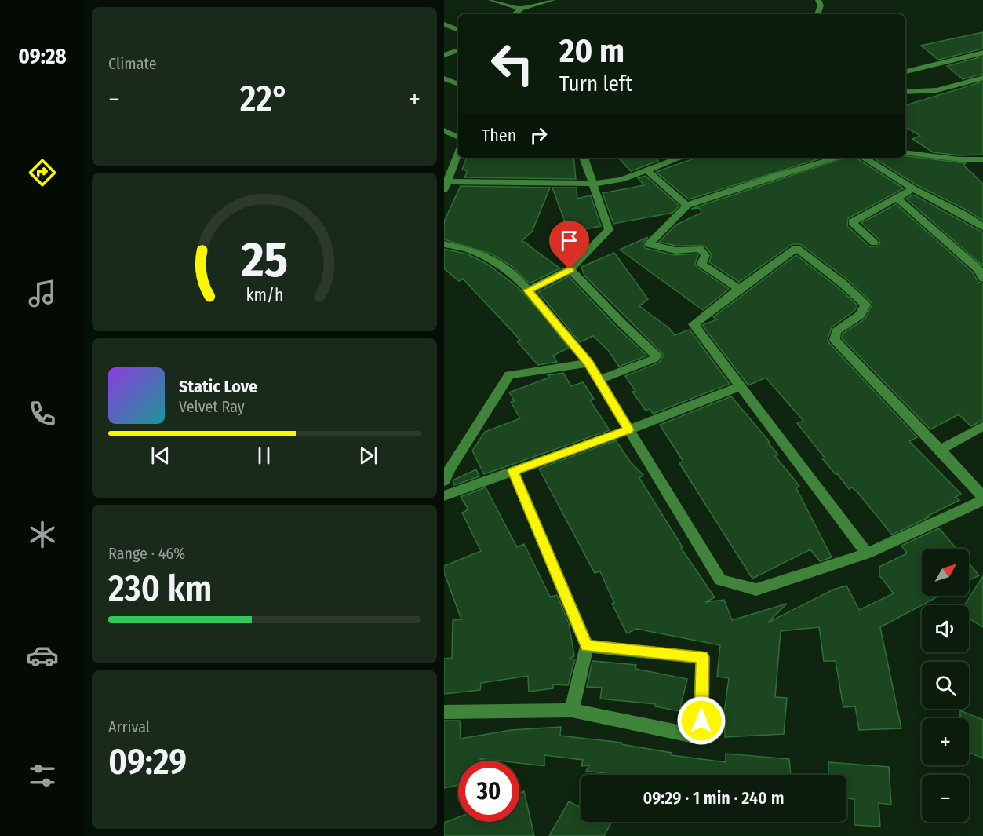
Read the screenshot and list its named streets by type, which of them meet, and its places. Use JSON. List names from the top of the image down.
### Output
{
  "north": "top right",
  "page": {
    "tabs": "09:28",
    "tile": [
      "Climate",
      ["Range · 46%", "230 km"],
      ["Arrival", "09:29"]
    ],
    "turn": ["20 m", "Turn left"],
    "heat": ["−", "22°", "+"],
    "then": "Then",
    "song": ["Static Love", "Velvet Ray"],
    "map_buttons": ["+", "−"],
    "limit": "30",
    "trip": "09:29 · 1 min · 240 m",
    "gauge": ["25", "km/h"]
  }
}
